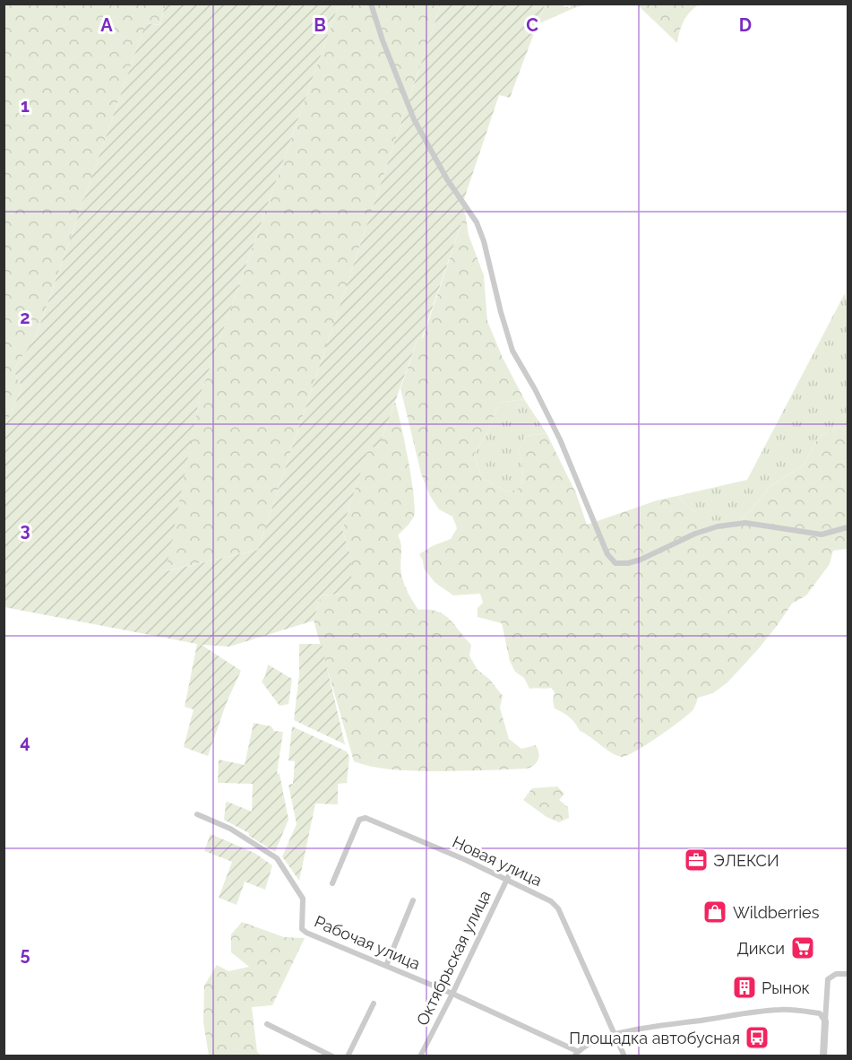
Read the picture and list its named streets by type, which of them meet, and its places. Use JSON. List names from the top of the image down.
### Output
{
  "streets": {
    "street": ["Новая улица", "Рабочая улица", "Октябрьская улица"]
  },
  "crossings": [
    ["Новая улица", "Октябрьская улица"],
    ["Рабочая улица", "Октябрьская улица"]
  ],
  "places": {
    "office": ["ЭЛЕКСИ"],
    "shop": ["Wildberries"],
    "supermarket": ["Дикси"],
    "building": ["Рынок"],
    "bus stop": ["Площадка автобусная"]
  },
  "grid": {
    "columns": [
      "A",
      "B",
      "C",
      "D"
    ],
    "rows": [
      "1",
      "2",
      "3",
      "4",
      "5"
    ]
  }
}
